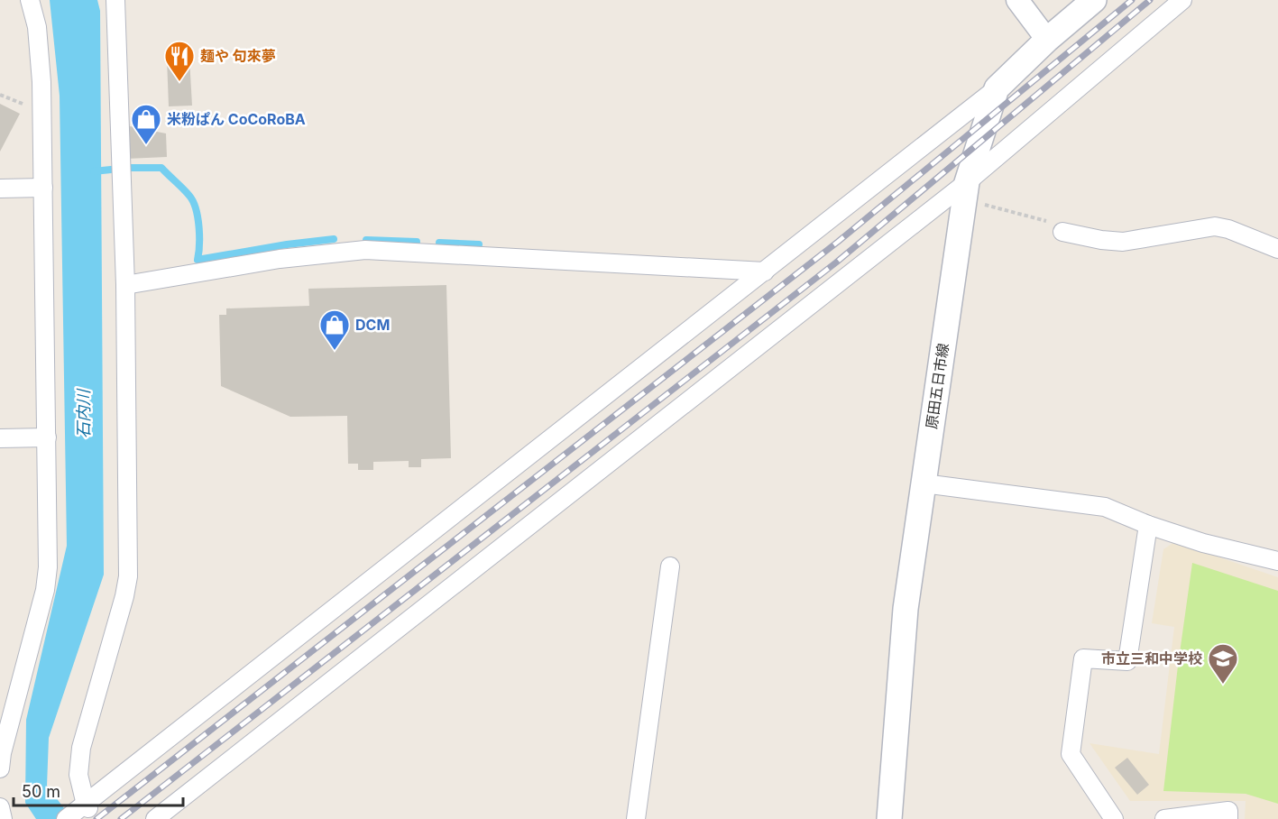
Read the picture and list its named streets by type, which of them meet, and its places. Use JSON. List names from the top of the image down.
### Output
{
  "streets": {
    "main road": ["原田五日市線"]
  },
  "water": ["石内川"],
  "places": {
    "restaurant": ["麺や 句來夢"],
    "shop": ["米粉ぱん CoCoRoBA", "DCM"],
    "school or university": ["市立三和中学校"]
  },
  "scale_bar": "50 m"
}
